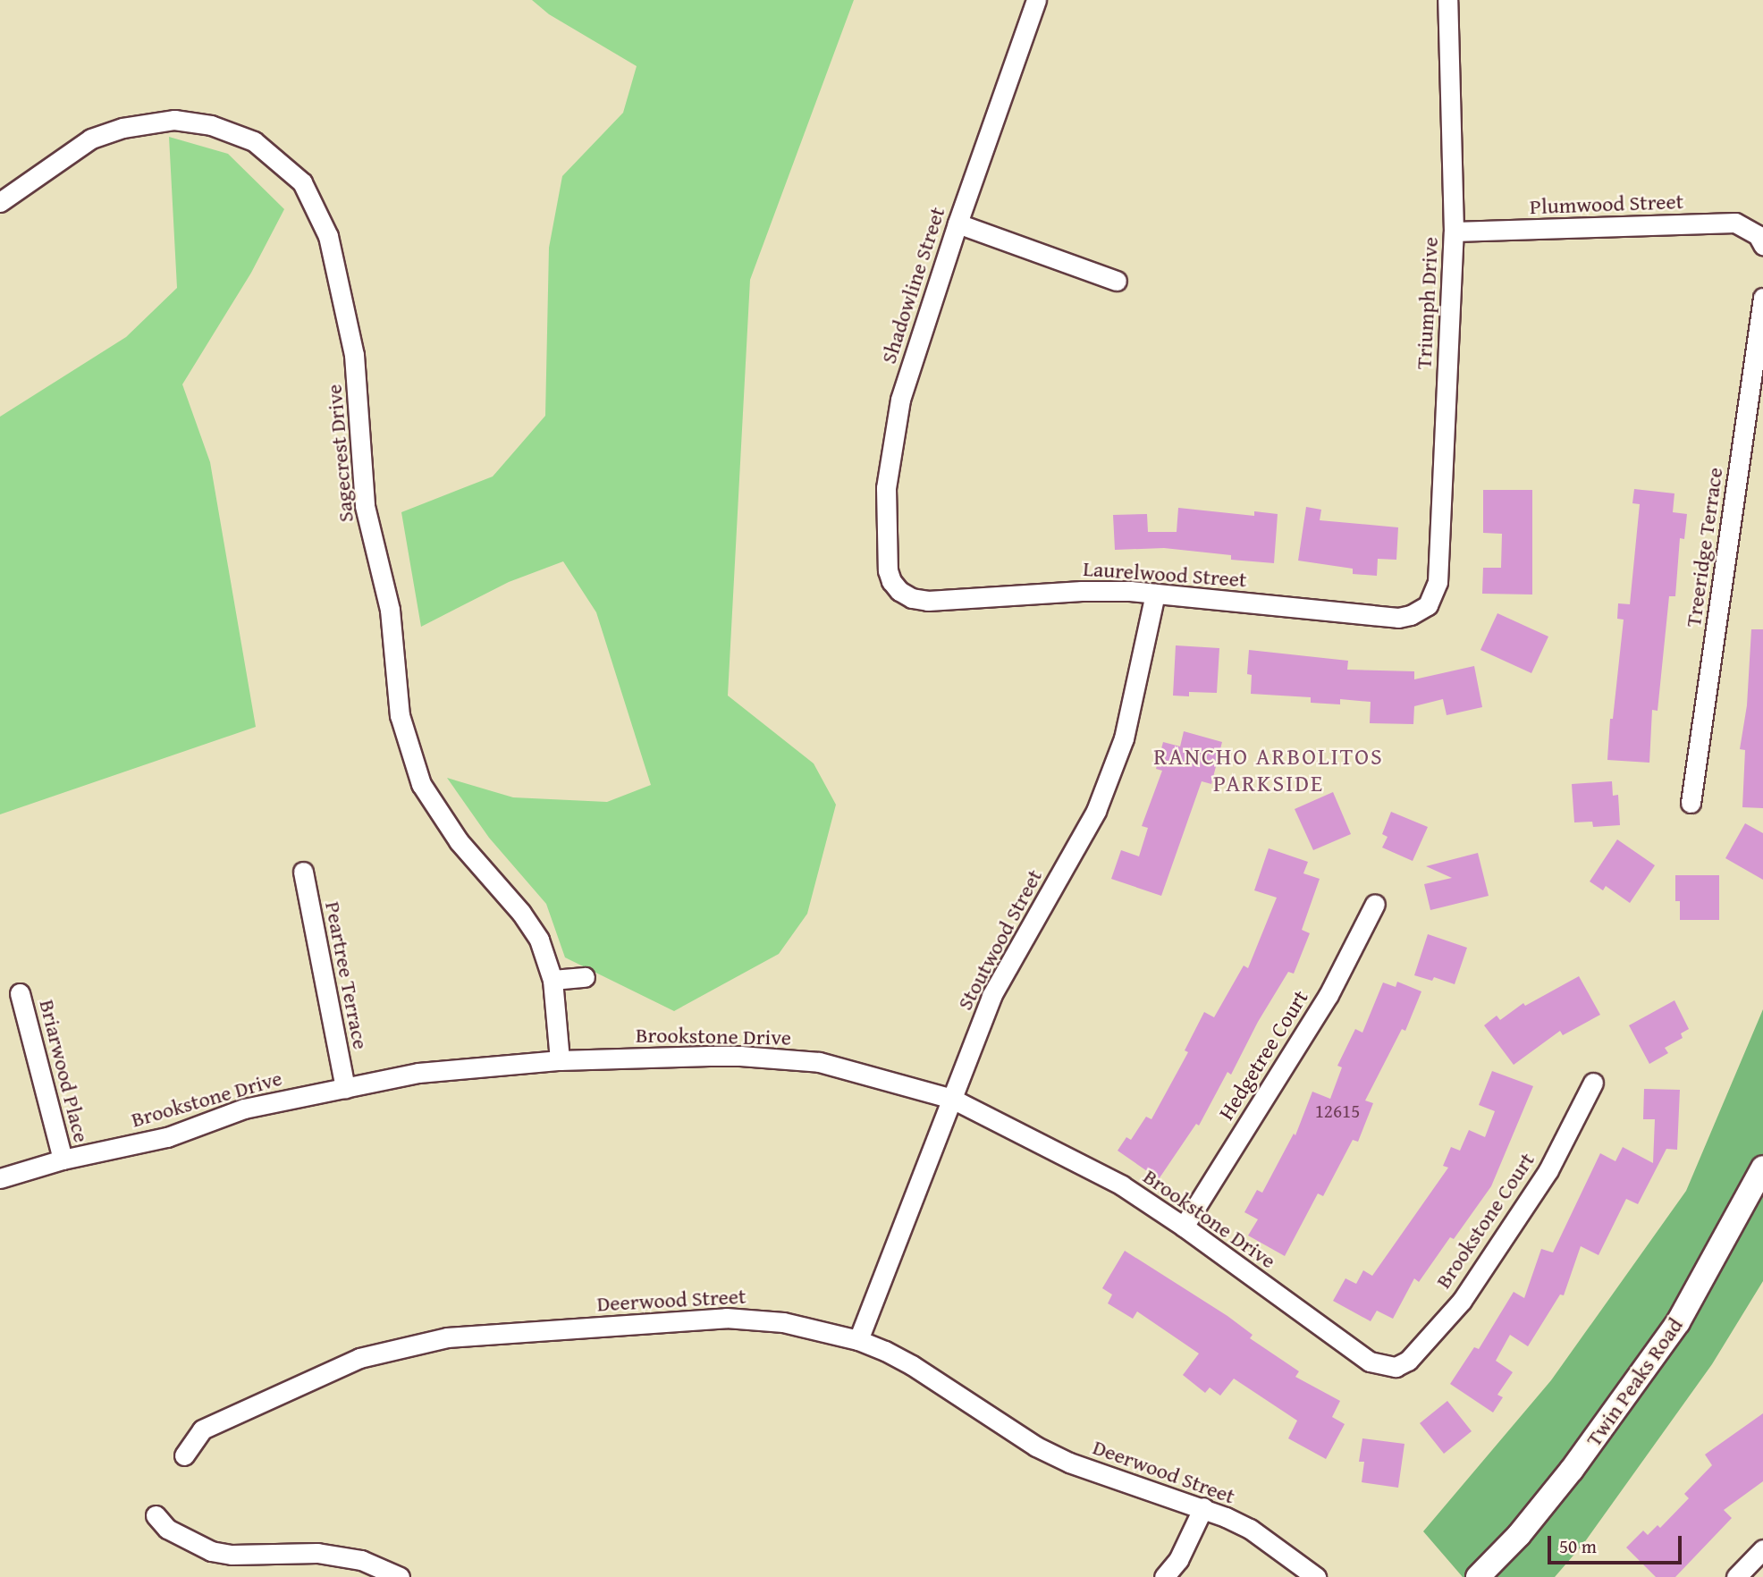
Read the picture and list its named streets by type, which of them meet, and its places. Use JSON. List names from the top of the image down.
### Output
{
  "streets": {
    "main road": ["Twin Peaks Road"],
    "street": [
      "Plumwood Street",
      "Shadowline Street",
      "Triumph Drive",
      "Sagecrest Drive",
      "Treeridge Terrace",
      "Laurelwood Street",
      "Stoutwood Street",
      "Peartree Terrace",
      "Brookstone Drive",
      "Hedgetree Court",
      "Briarwood Place",
      "Brookstone Court",
      "Deerwood Street"
    ]
  },
  "crossings": [
    ["Plumwood Street", "Triumph Drive"],
    ["Shadowline Street", "Laurelwood Street"],
    ["Triumph Drive", "Laurelwood Street"],
    ["Sagecrest Drive", "Brookstone Drive"],
    ["Laurelwood Street", "Stoutwood Street"],
    ["Stoutwood Street", "Brookstone Drive"],
    ["Stoutwood Street", "Deerwood Street"],
    ["Peartree Terrace", "Brookstone Drive"],
    ["Brookstone Drive", "Hedgetree Court"],
    ["Brookstone Drive", "Briarwood Place"],
    ["Brookstone Drive", "Brookstone Court"]
  ],
  "districts": ["RANCHO ARBOLITOS PARKSIDE"],
  "house_numbers": ["12615"],
  "scale_bar": "50 m"
}
